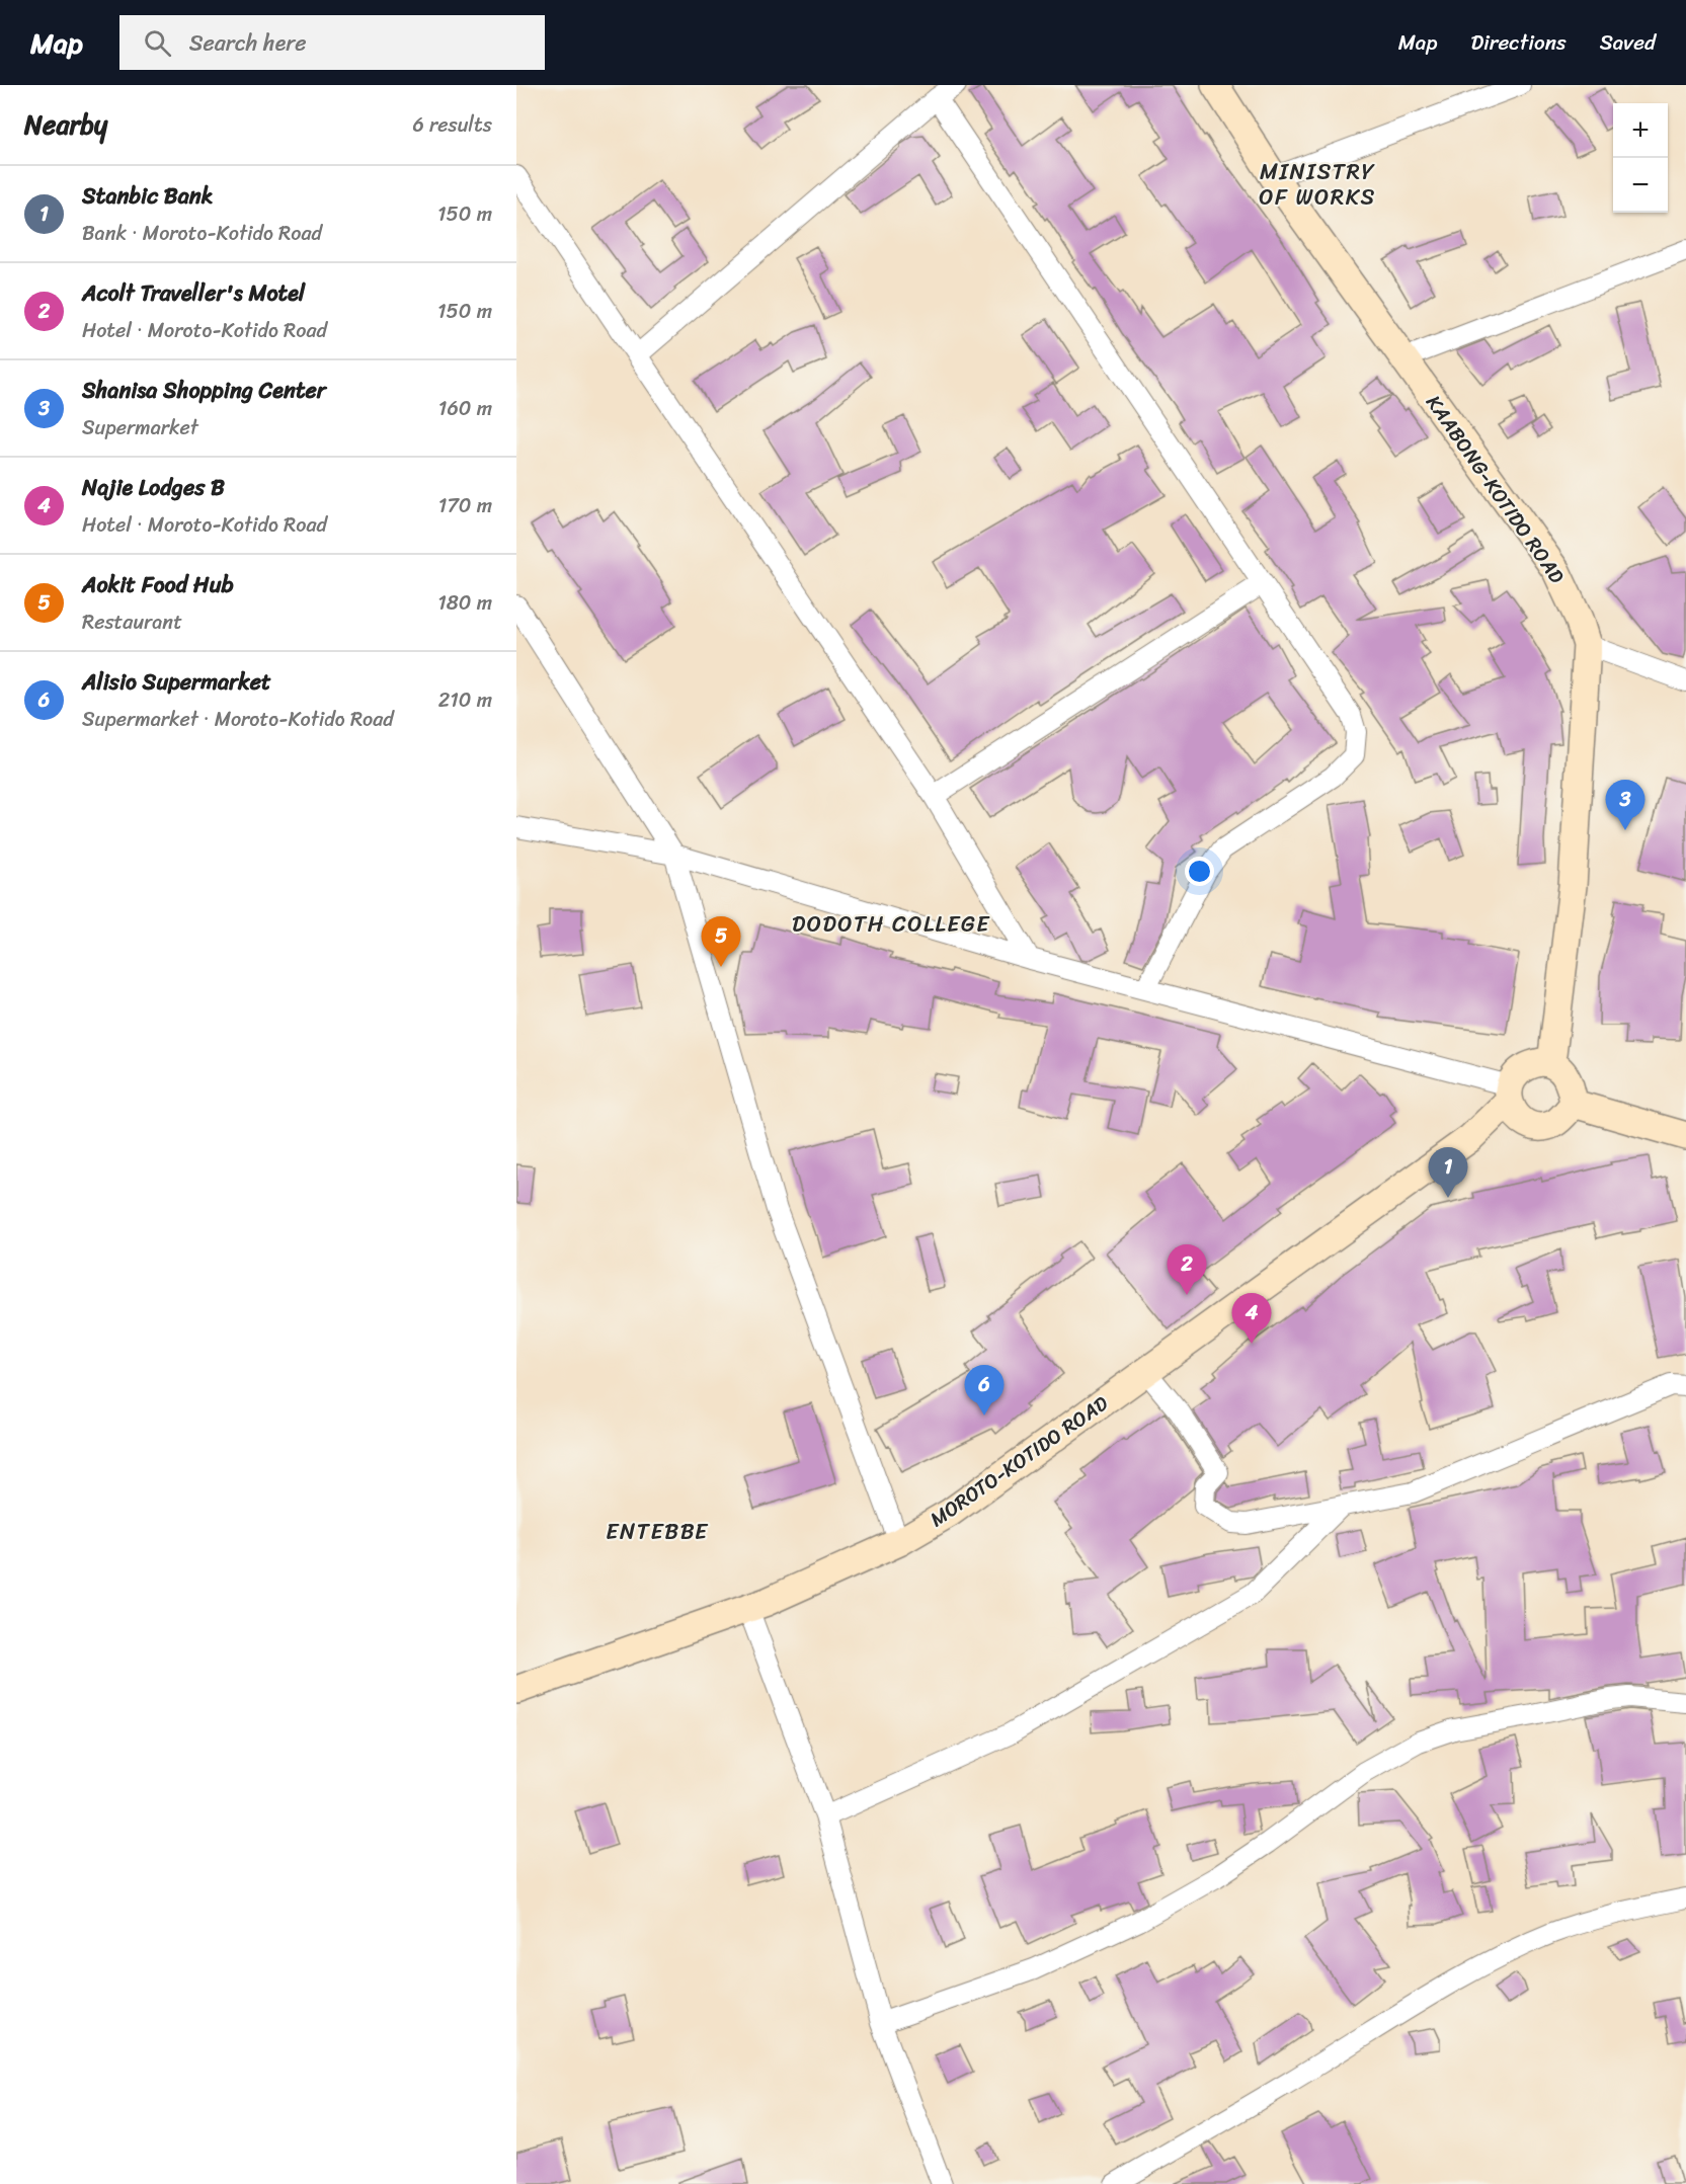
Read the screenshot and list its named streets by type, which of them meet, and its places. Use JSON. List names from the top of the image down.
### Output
{
  "streets": {
    "main road": ["KAABONG-KOTIDO ROAD", "MOROTO-KOTIDO ROAD"]
  },
  "crossings": [
    ["KAABONG-KOTIDO ROAD", "MOROTO-KOTIDO ROAD"]
  ],
  "districts": ["MINISTRY OF WORKS", "DODOTH COLLEGE", "ENTEBBE"],
  "page": {
    "header": "Map",
    "search": "Search here",
    "nav": ["Map", "Directions", "Saved"],
    "heading": ["Nearby", "6 results"],
    "map_buttons": ["+", "−"],
    "list": [
      {
        "mark": "1",
        "name": "Stanbic Bank",
        "note": "Bank · Moroto-Kotido Road",
        "value": "150 m"
      },
      {
        "mark": "2",
        "name": "Acolt Traveller's Motel",
        "note": "Hotel · Moroto-Kotido Road",
        "value": "150 m"
      },
      {
        "mark": "3",
        "name": "Shanisa Shopping Center",
        "note": "Supermarket",
        "value": "160 m"
      },
      {
        "mark": "4",
        "name": "Najie Lodges B",
        "note": "Hotel · Moroto-Kotido Road",
        "value": "170 m"
      },
      {
        "mark": "5",
        "name": "Aokit Food Hub",
        "note": "Restaurant",
        "value": "180 m"
      },
      {
        "mark": "6",
        "name": "Alisio Supermarket",
        "note": "Supermarket · Moroto-Kotido Road",
        "value": "210 m"
      }
    ],
    "pins": [
      "3",
      "5",
      "1",
      "2",
      "4",
      "6"
    ]
  }
}
